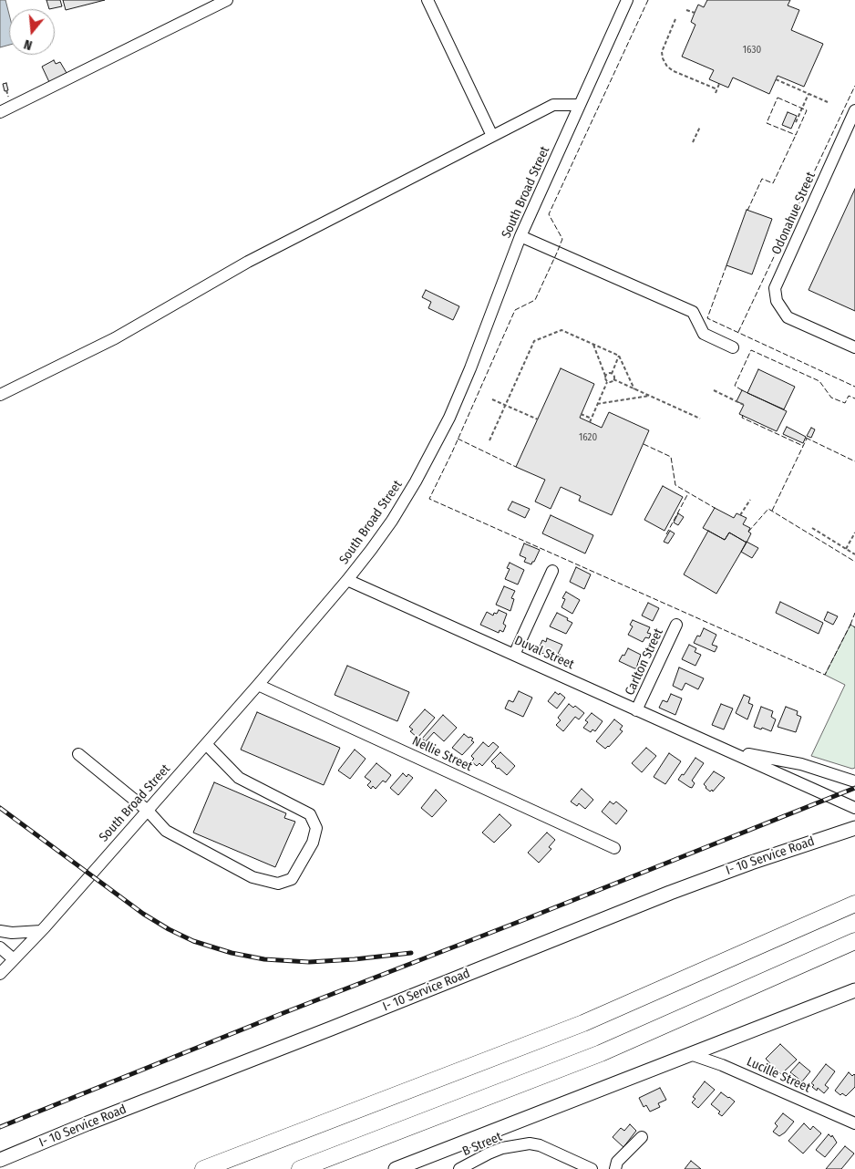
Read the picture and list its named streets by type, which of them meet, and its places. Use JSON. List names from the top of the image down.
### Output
{
  "streets": {
    "main road": ["I- 10 Service Road"],
    "street": [
      "South Broad Street",
      "Odonahue Street",
      "Duval Street",
      "Carlton Street",
      "Nellie Street",
      "Lucille Street",
      "B Street"
    ]
  },
  "crossings": [
    ["South Broad Street", "Duval Street"],
    ["South Broad Street", "Nellie Street"],
    ["Duval Street", "Carlton Street"]
  ],
  "house_numbers": ["1630", "1620"],
  "north": "bottom"
}
